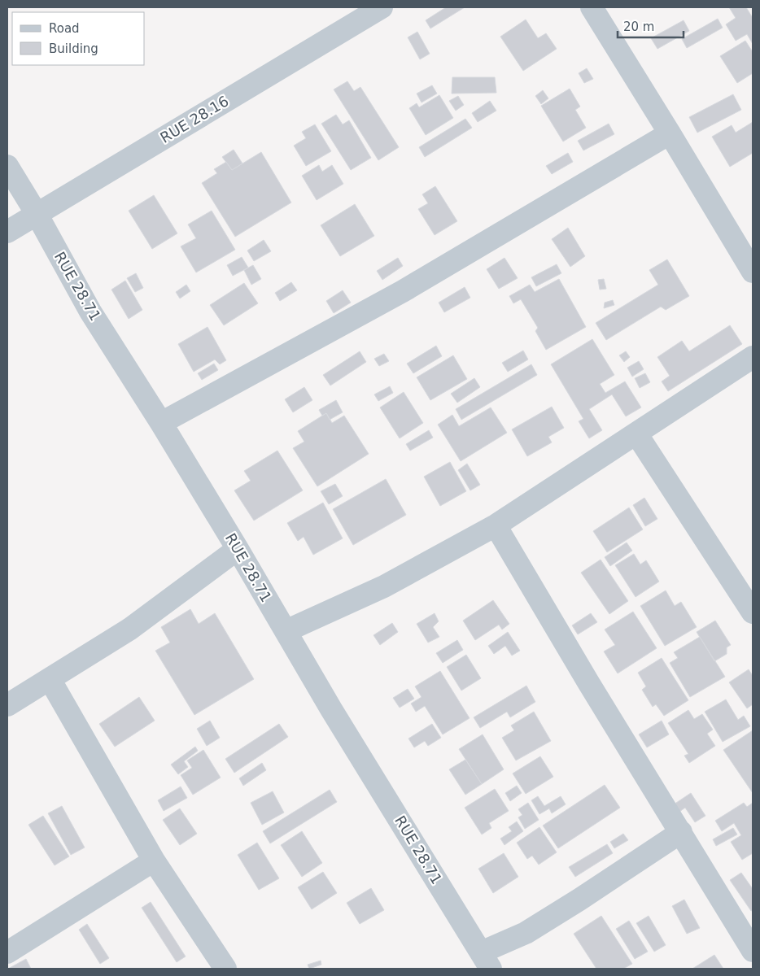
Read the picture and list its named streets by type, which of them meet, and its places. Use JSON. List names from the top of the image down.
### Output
{
  "streets": {
    "street": ["RUE 28.16", "RUE 28.71"]
  },
  "crossings": [
    ["RUE 28.16", "RUE 28.71"]
  ],
  "legend": ["Road", "Building"],
  "scale_bar": "20 m"
}
